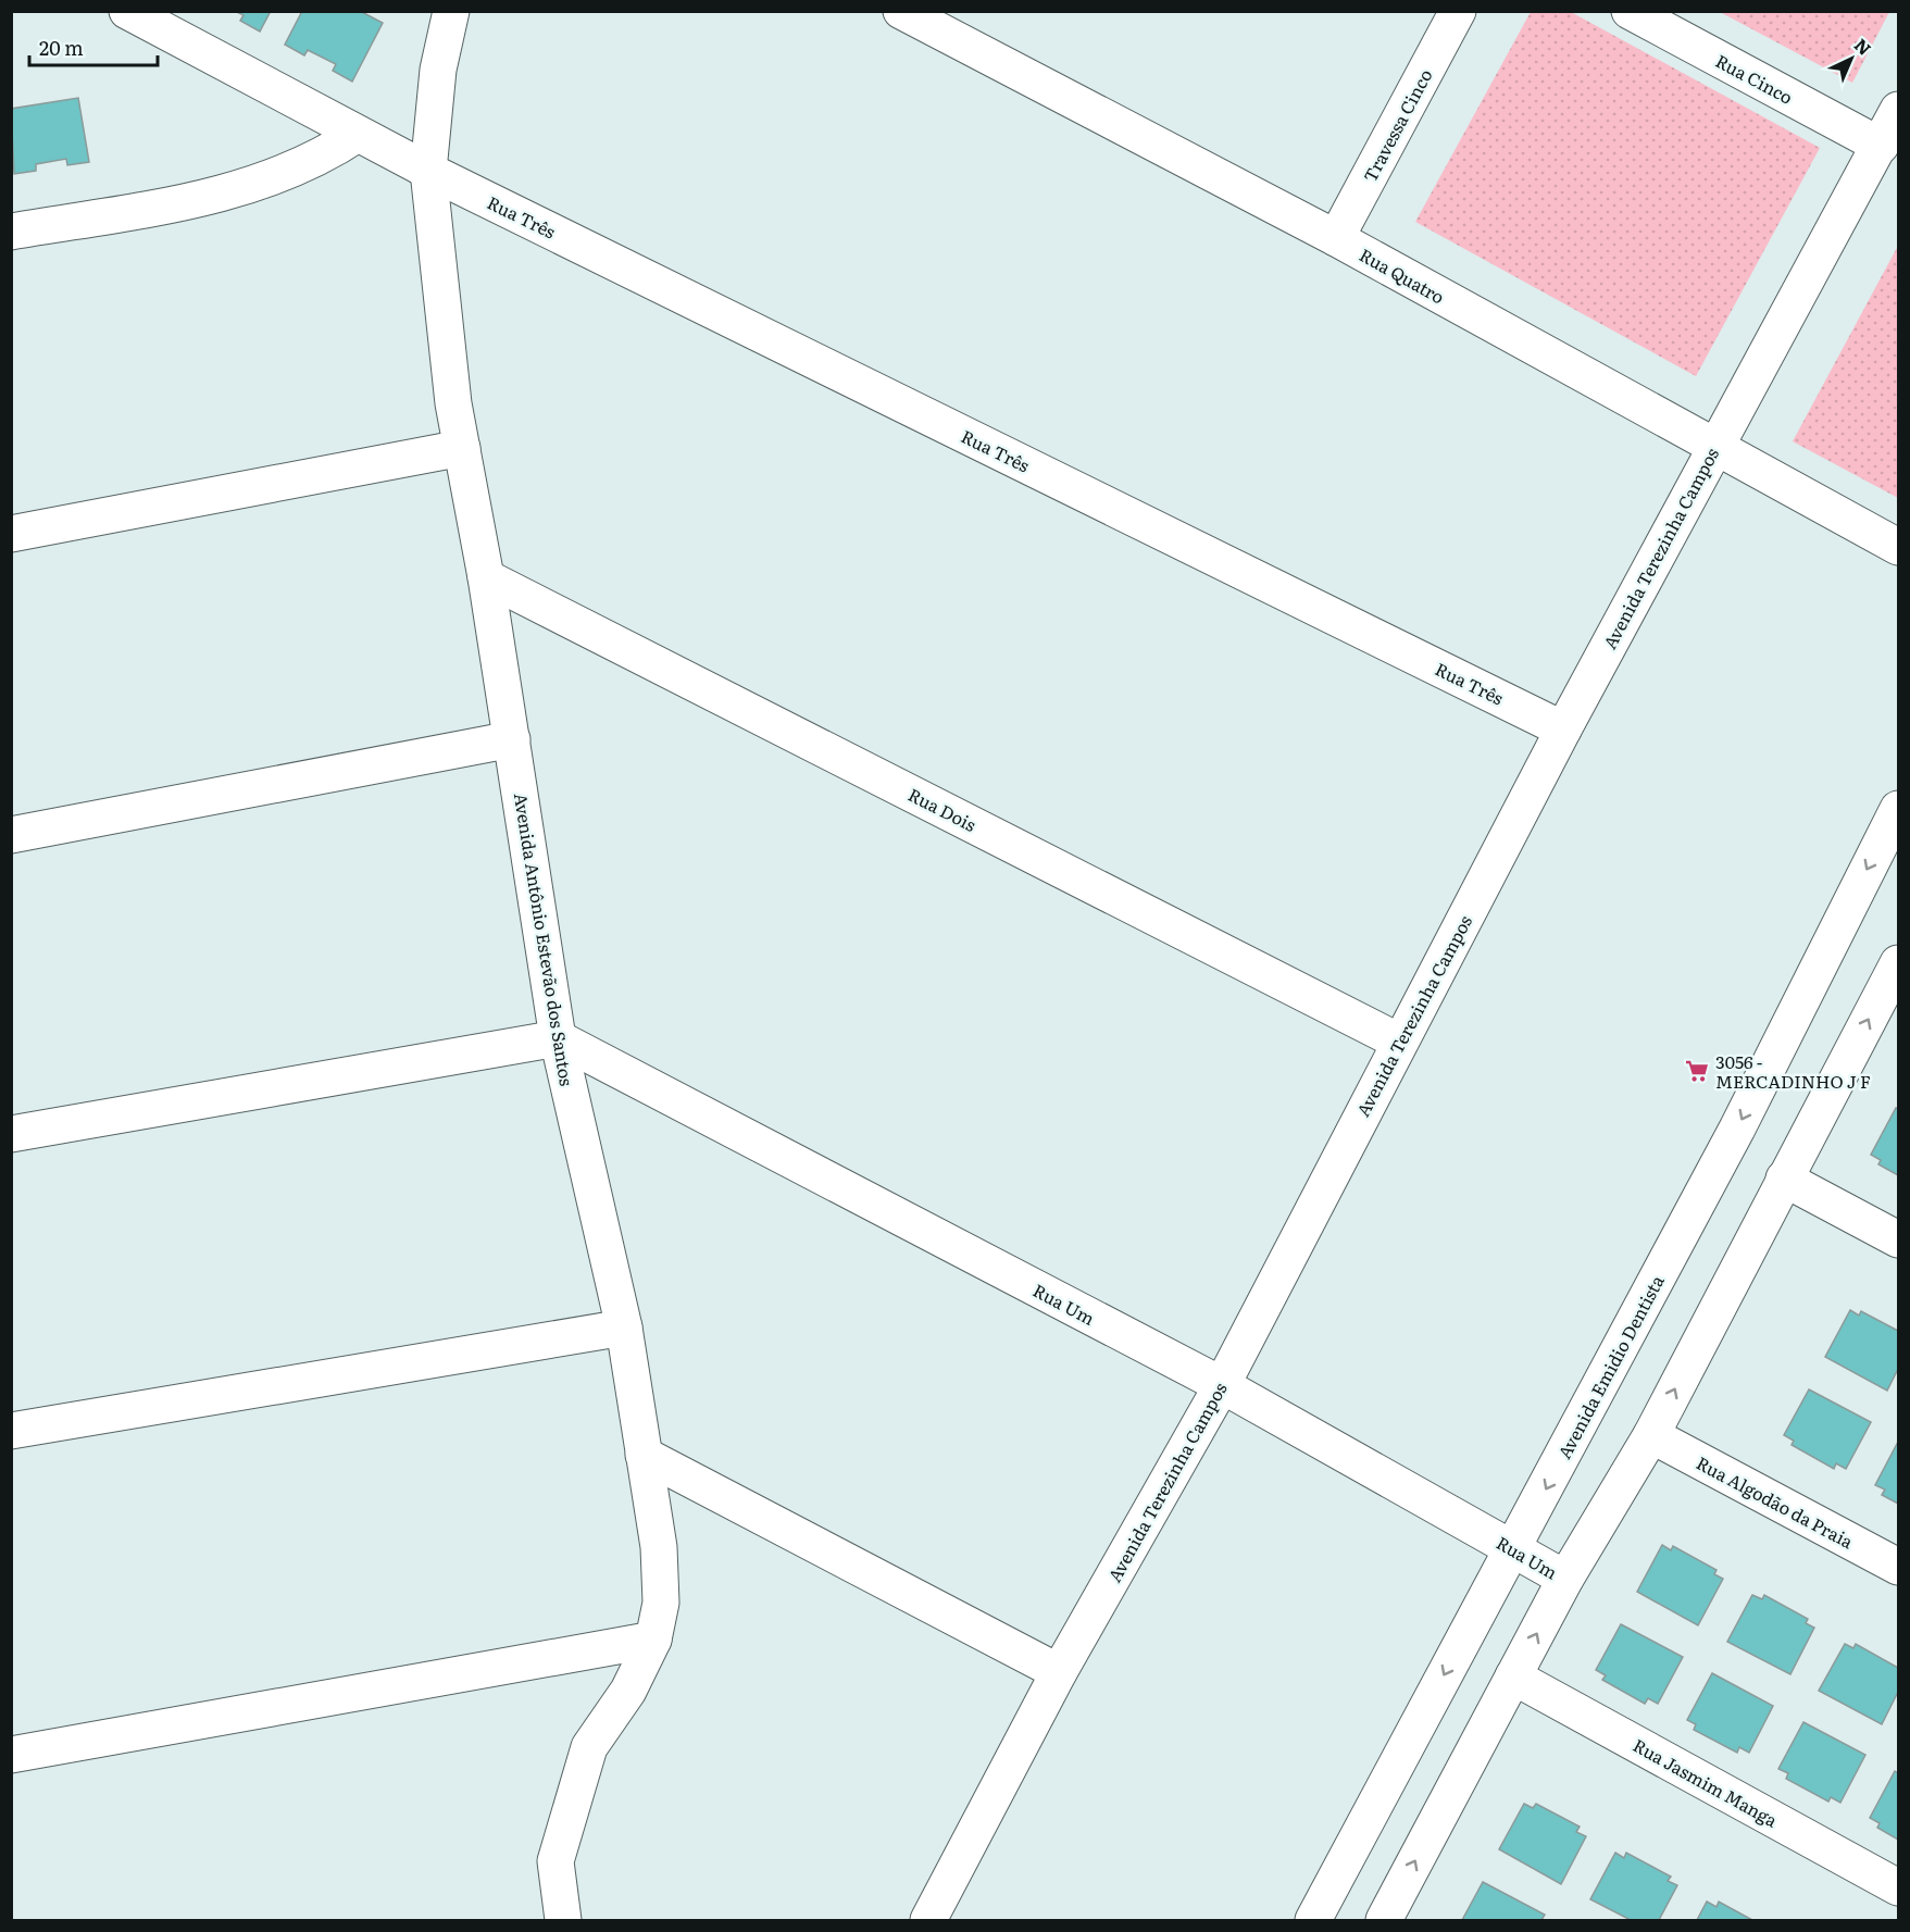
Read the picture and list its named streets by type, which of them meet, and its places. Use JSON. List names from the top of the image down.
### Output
{
  "streets": {
    "street": [
      "Rua Cinco",
      "Travessa Cinco",
      "Rua Três",
      "Rua Quatro",
      "Avenida Terezinha Campos",
      "Rua Dois",
      "Avenida Antônio Estevão dos Santos",
      "Rua Um",
      "Avenida Emidio Dentista",
      "Rua Algodão da Praia",
      "Rua Jasmim Manga"
    ]
  },
  "crossings": [
    ["Rua Cinco", "Avenida Terezinha Campos"],
    ["Travessa Cinco", "Rua Quatro"],
    ["Rua Três", "Avenida Terezinha Campos"],
    ["Rua Três", "Avenida Antônio Estevão dos Santos"],
    ["Rua Quatro", "Avenida Terezinha Campos"],
    ["Avenida Terezinha Campos", "Rua Dois"],
    ["Avenida Terezinha Campos", "Rua Um"],
    ["Rua Dois", "Avenida Antônio Estevão dos Santos"],
    ["Avenida Antônio Estevão dos Santos", "Rua Um"],
    ["Rua Um", "Avenida Emidio Dentista"]
  ],
  "places": {
    "supermarket": ["3056 - MERCADINHO J F"]
  },
  "scale_bar": "20 m",
  "north": "top right"
}
